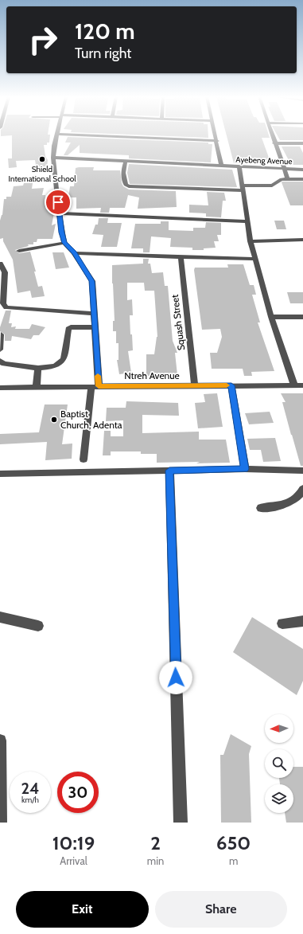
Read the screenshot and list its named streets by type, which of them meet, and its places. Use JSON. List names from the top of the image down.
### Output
{
  "streets": {
    "street": ["Ayebeng Avenue", "Squash Street", "Ntreh Avenue"]
  },
  "crossings": [
    ["Squash Street", "Ntreh Avenue"]
  ],
  "places": ["Shield International School", "Baptist Church, Adenta"],
  "north": "left",
  "page": {
    "turn": ["120 m", "Turn right"],
    "speed": "24 km/h",
    "limit": "30",
    "eta": [
      "10:19",
      "Arrival",
      "2",
      "min",
      "650",
      "m"
    ],
    "buttons": ["Exit", "Share"]
  }
}
